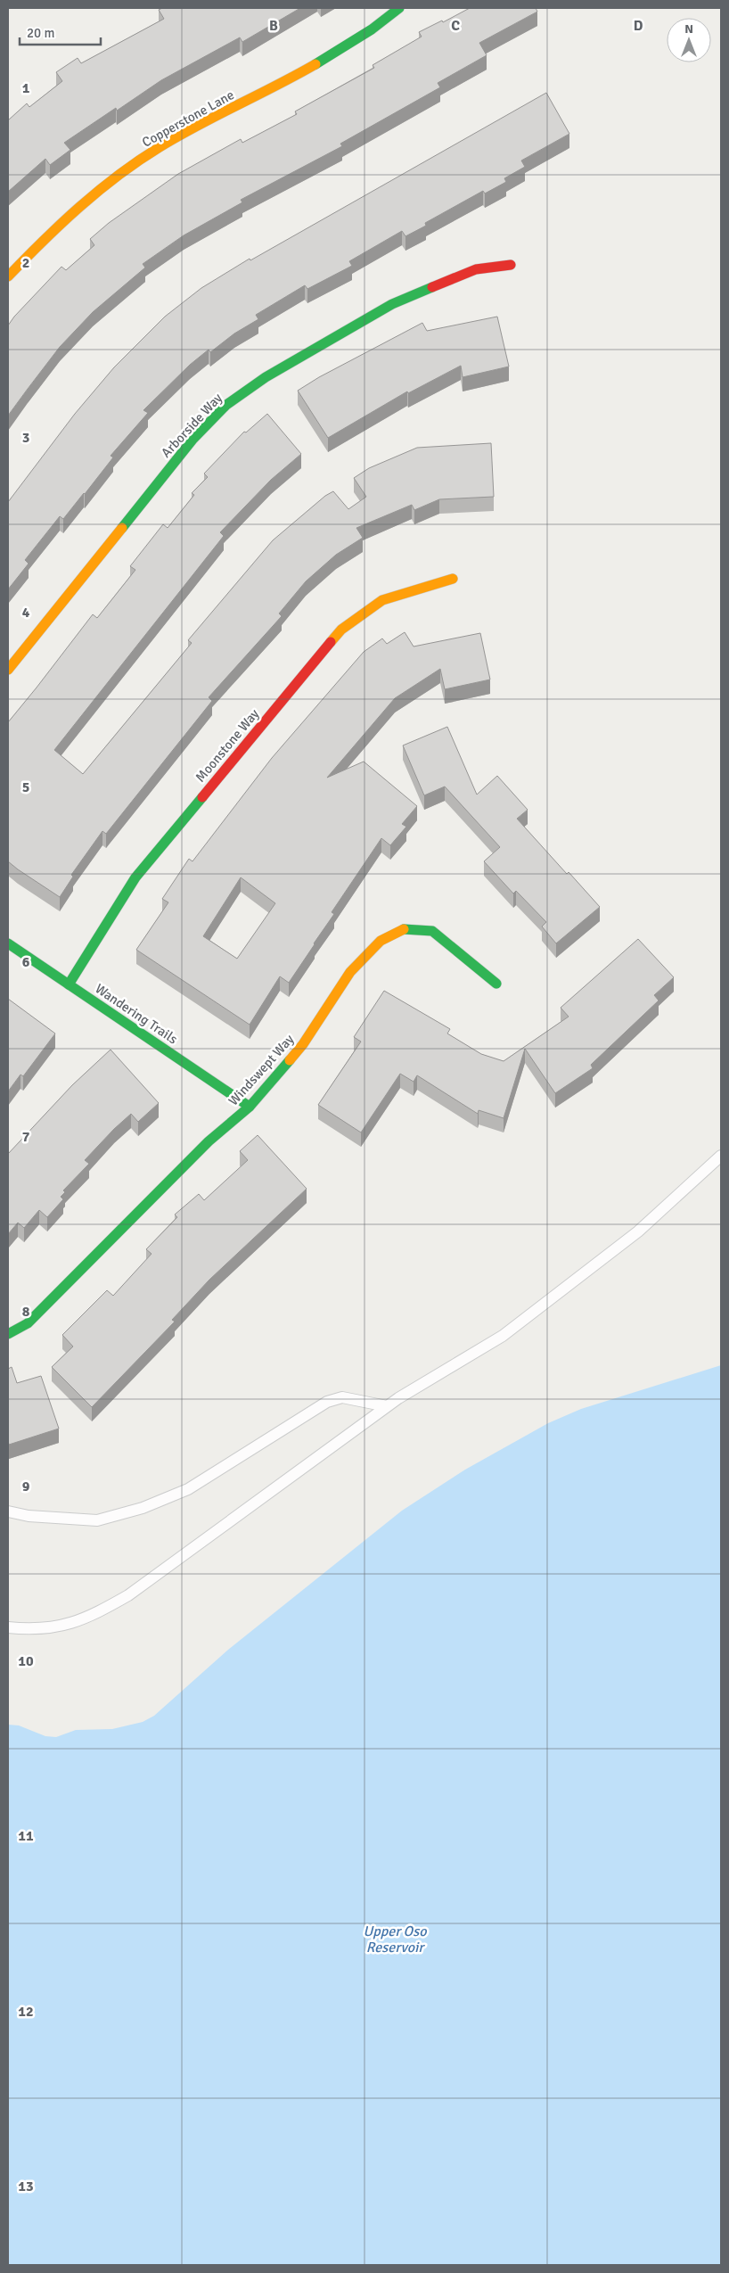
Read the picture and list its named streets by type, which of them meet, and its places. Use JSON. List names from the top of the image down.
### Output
{
  "streets": {
    "street": [
      "Copperstone Lane",
      "Arborside Way",
      "Moonstone Way",
      "Wandering Trails",
      "Windswept Way"
    ]
  },
  "crossings": [
    ["Moonstone Way", "Wandering Trails"],
    ["Wandering Trails", "Windswept Way"]
  ],
  "water": ["Upper Oso Reservoir"],
  "scale_bar": "20 m",
  "north": "top",
  "grid": {
    "columns": ["B", "C", "D"],
    "rows": [
      "1",
      "2",
      "3",
      "4",
      "5",
      "6",
      "7",
      "8",
      "9",
      "10",
      "11",
      "12",
      "13"
    ]
  }
}
